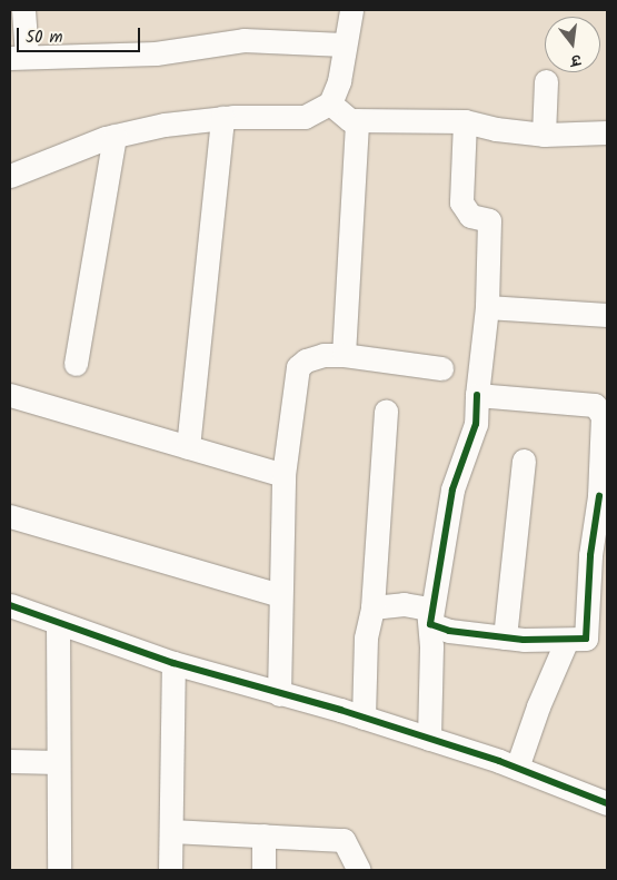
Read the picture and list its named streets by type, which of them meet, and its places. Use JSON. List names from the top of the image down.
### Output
{
  "scale_bar": "50 m",
  "north": "bottom"
}
